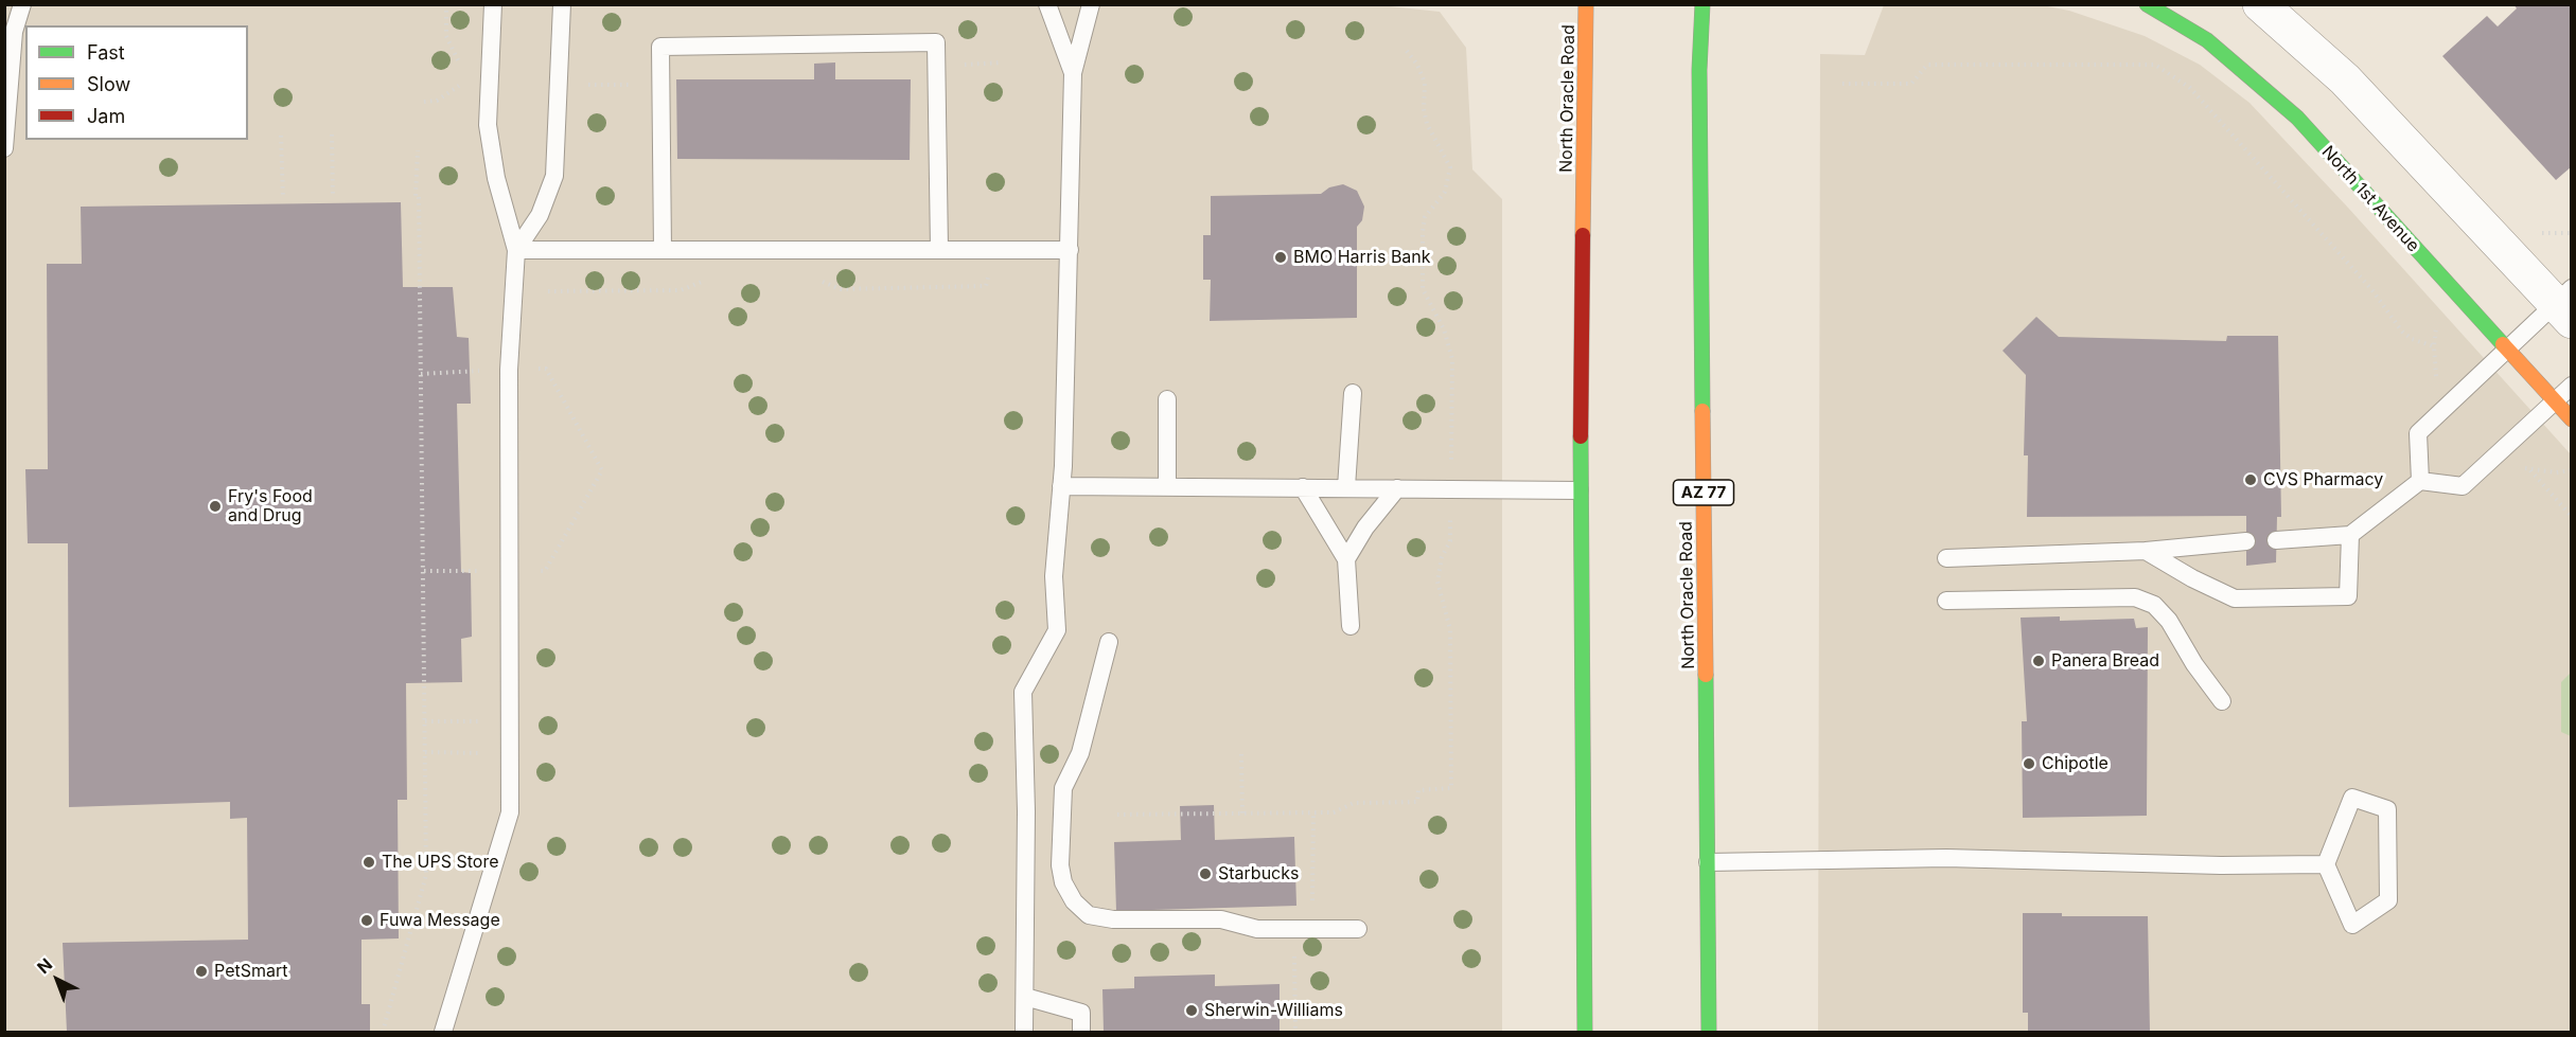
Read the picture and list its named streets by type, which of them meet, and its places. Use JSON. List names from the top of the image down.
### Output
{
  "streets": {
    "main road": ["North Oracle Road", "North 1st Avenue", "AZ 77"]
  },
  "places": [
    "BMO Harris Bank",
    "CVS Pharmacy",
    "Fry's Food and Drug",
    "Panera Bread",
    "Chipotle",
    "The UPS Store",
    "Starbucks",
    "Fuwa Message",
    "PetSmart",
    "Sherwin-Williams"
  ],
  "legend": ["Fast", "Slow", "Jam"],
  "north": "top left"
}
